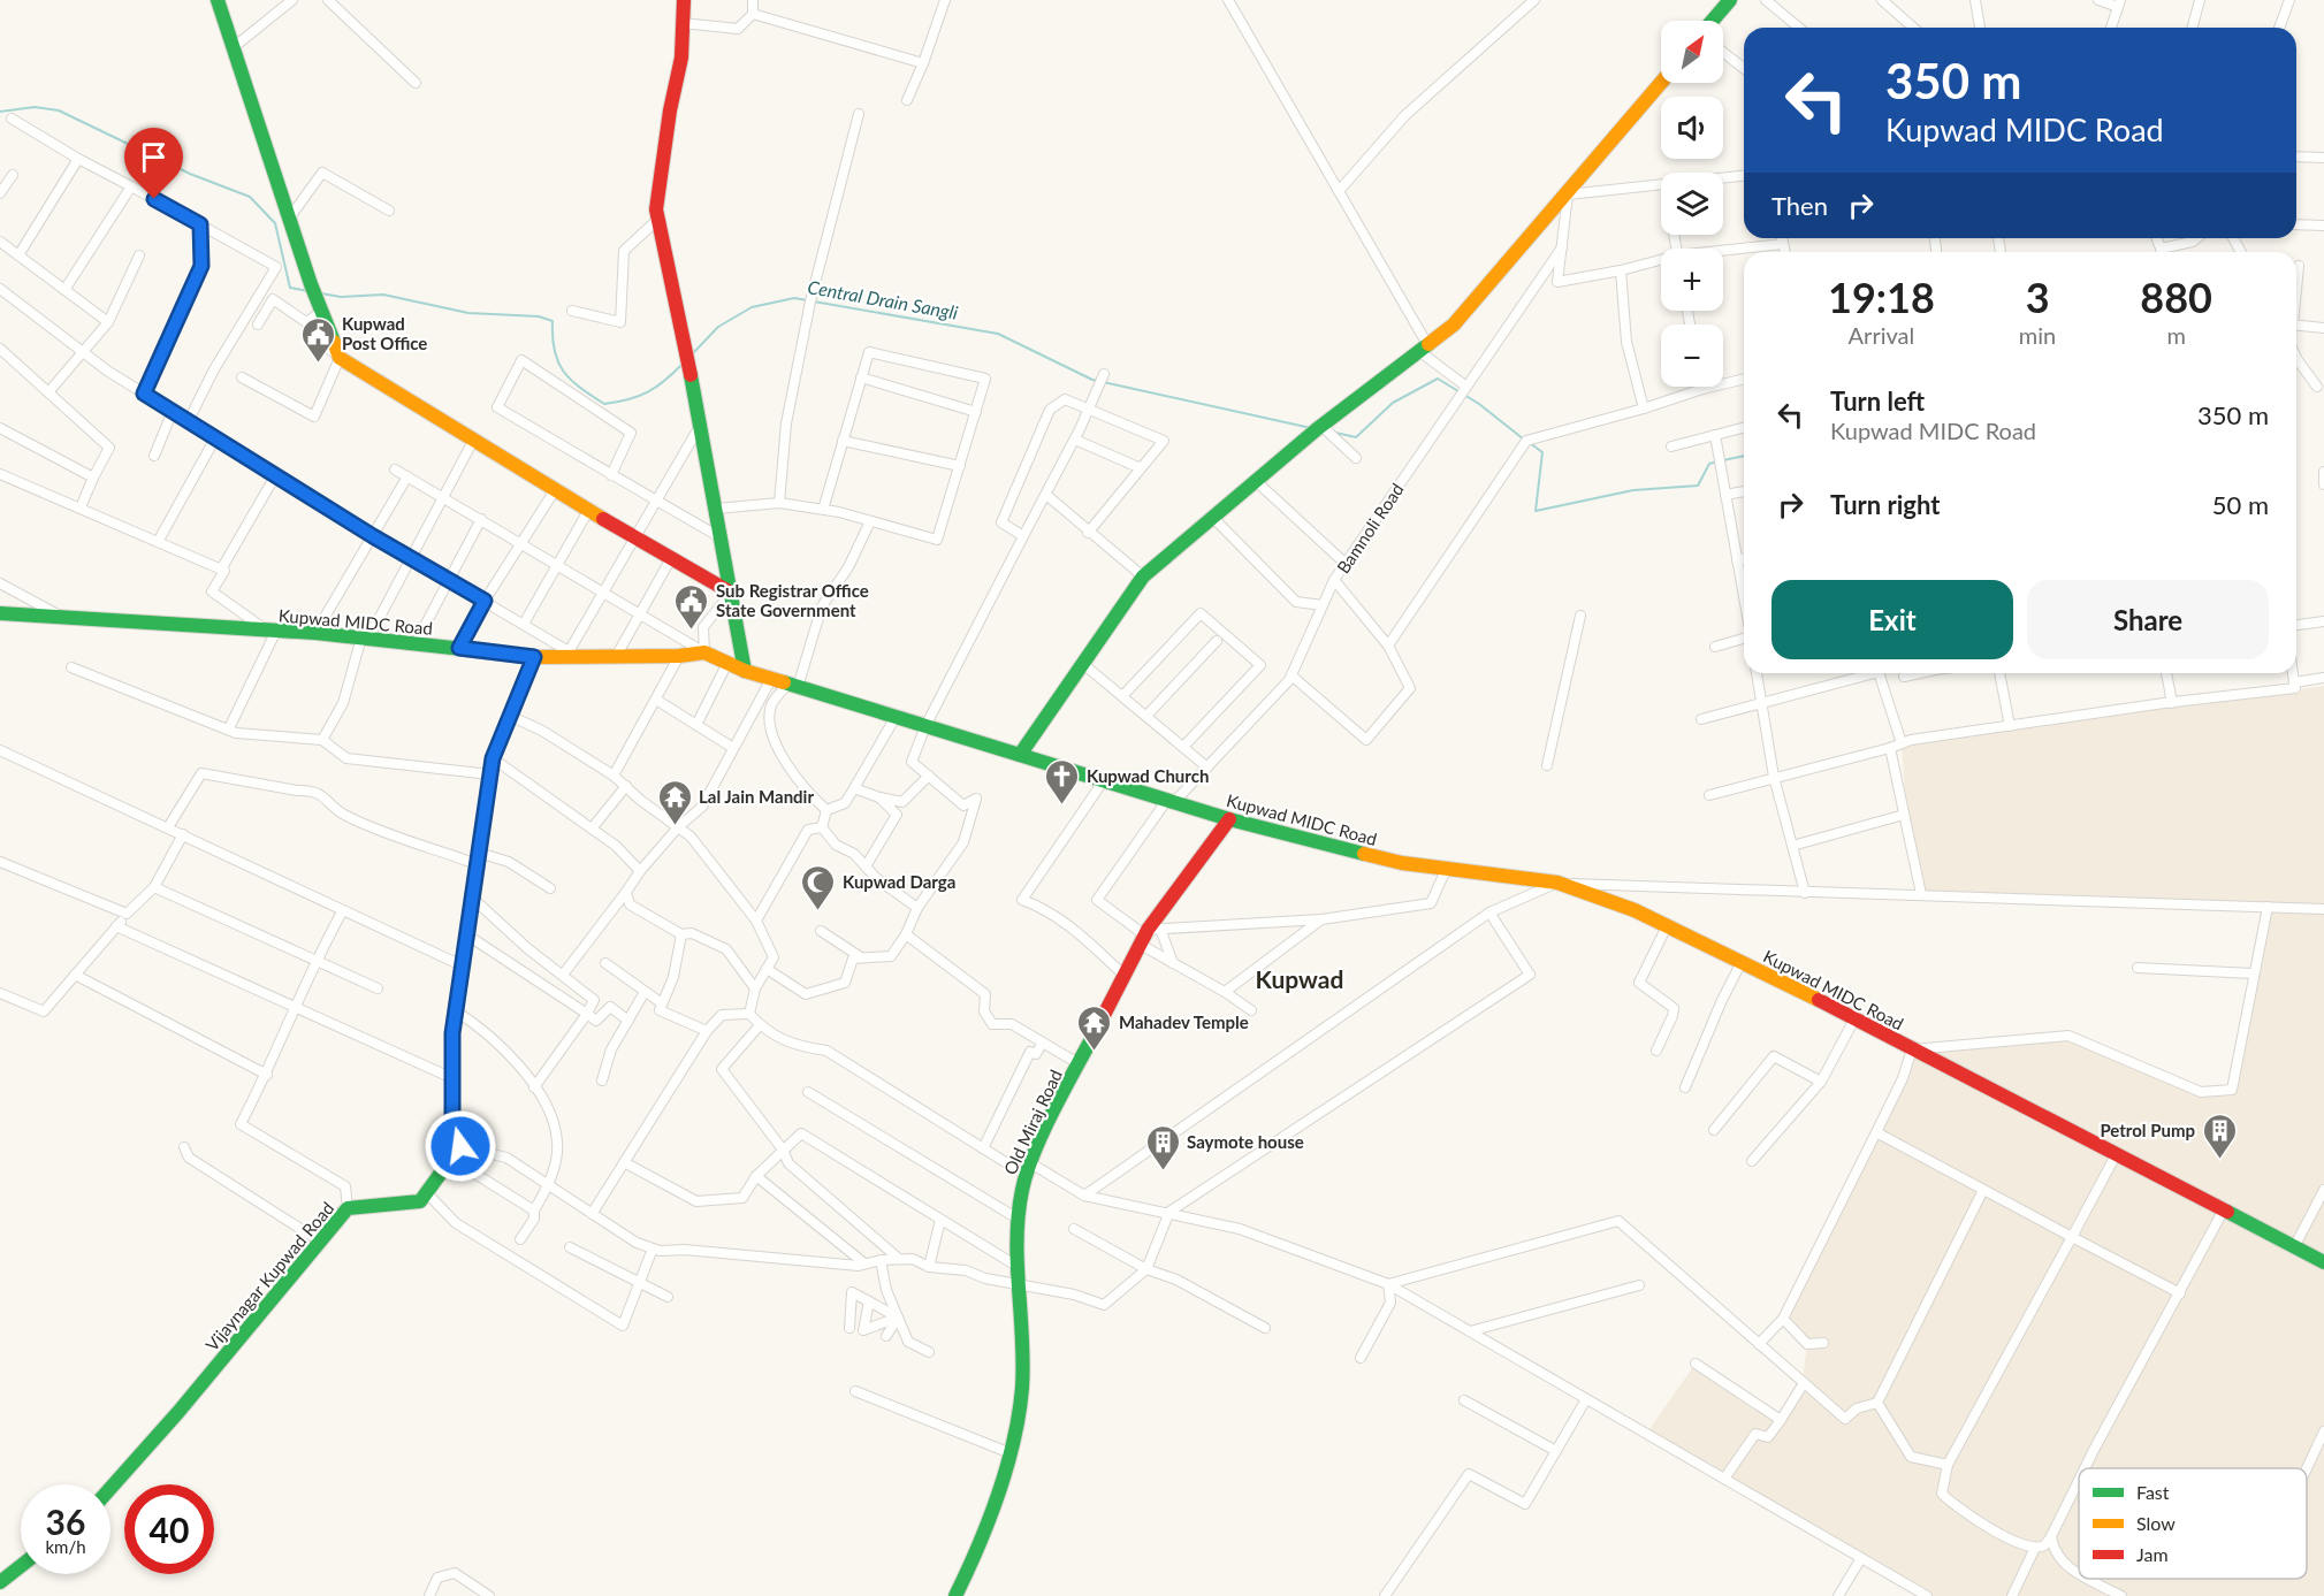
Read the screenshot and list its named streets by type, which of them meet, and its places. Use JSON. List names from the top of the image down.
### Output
{
  "streets": {
    "main road": ["Kupwad MIDC Road", "Old Miraj Road", "Vijaynagar Kupwad Road"],
    "street": ["Bamnoli Road"]
  },
  "crossings": [
    ["Bamnoli Road", "Kupwad MIDC Road"],
    ["Bamnoli Road", "Old Miraj Road"],
    ["Kupwad MIDC Road", "Old Miraj Road"]
  ],
  "districts": ["Kupwad"],
  "water": ["Central Drain Sangli"],
  "places": {
    "public building": ["Kupwad Post Office", "Sub Registrar Office State Government"],
    "church": ["Kupwad Church"],
    "temple": ["Lal Jain Mandir", "Mahadev Temple"],
    "mosque": ["Kupwad Darga"],
    "building": ["Petrol Pump", "Saymote house"]
  },
  "legend": ["Fast", "Slow", "Jam"],
  "north": "top right",
  "page": {
    "map_buttons": ["+", "−"],
    "turn": ["350 m", "Kupwad MIDC Road"],
    "then": "Then",
    "eta": [
      "19:18",
      "Arrival",
      "3",
      "min",
      "880",
      "m"
    ],
    "list": [
      {
        "name": "Turn left",
        "note": "Kupwad MIDC Road",
        "value": "350 m"
      },
      {
        "name": "Turn right",
        "value": "50 m"
      }
    ],
    "buttons": ["Exit", "Share"],
    "speed": "36 km/h",
    "limit": "40"
  }
}
